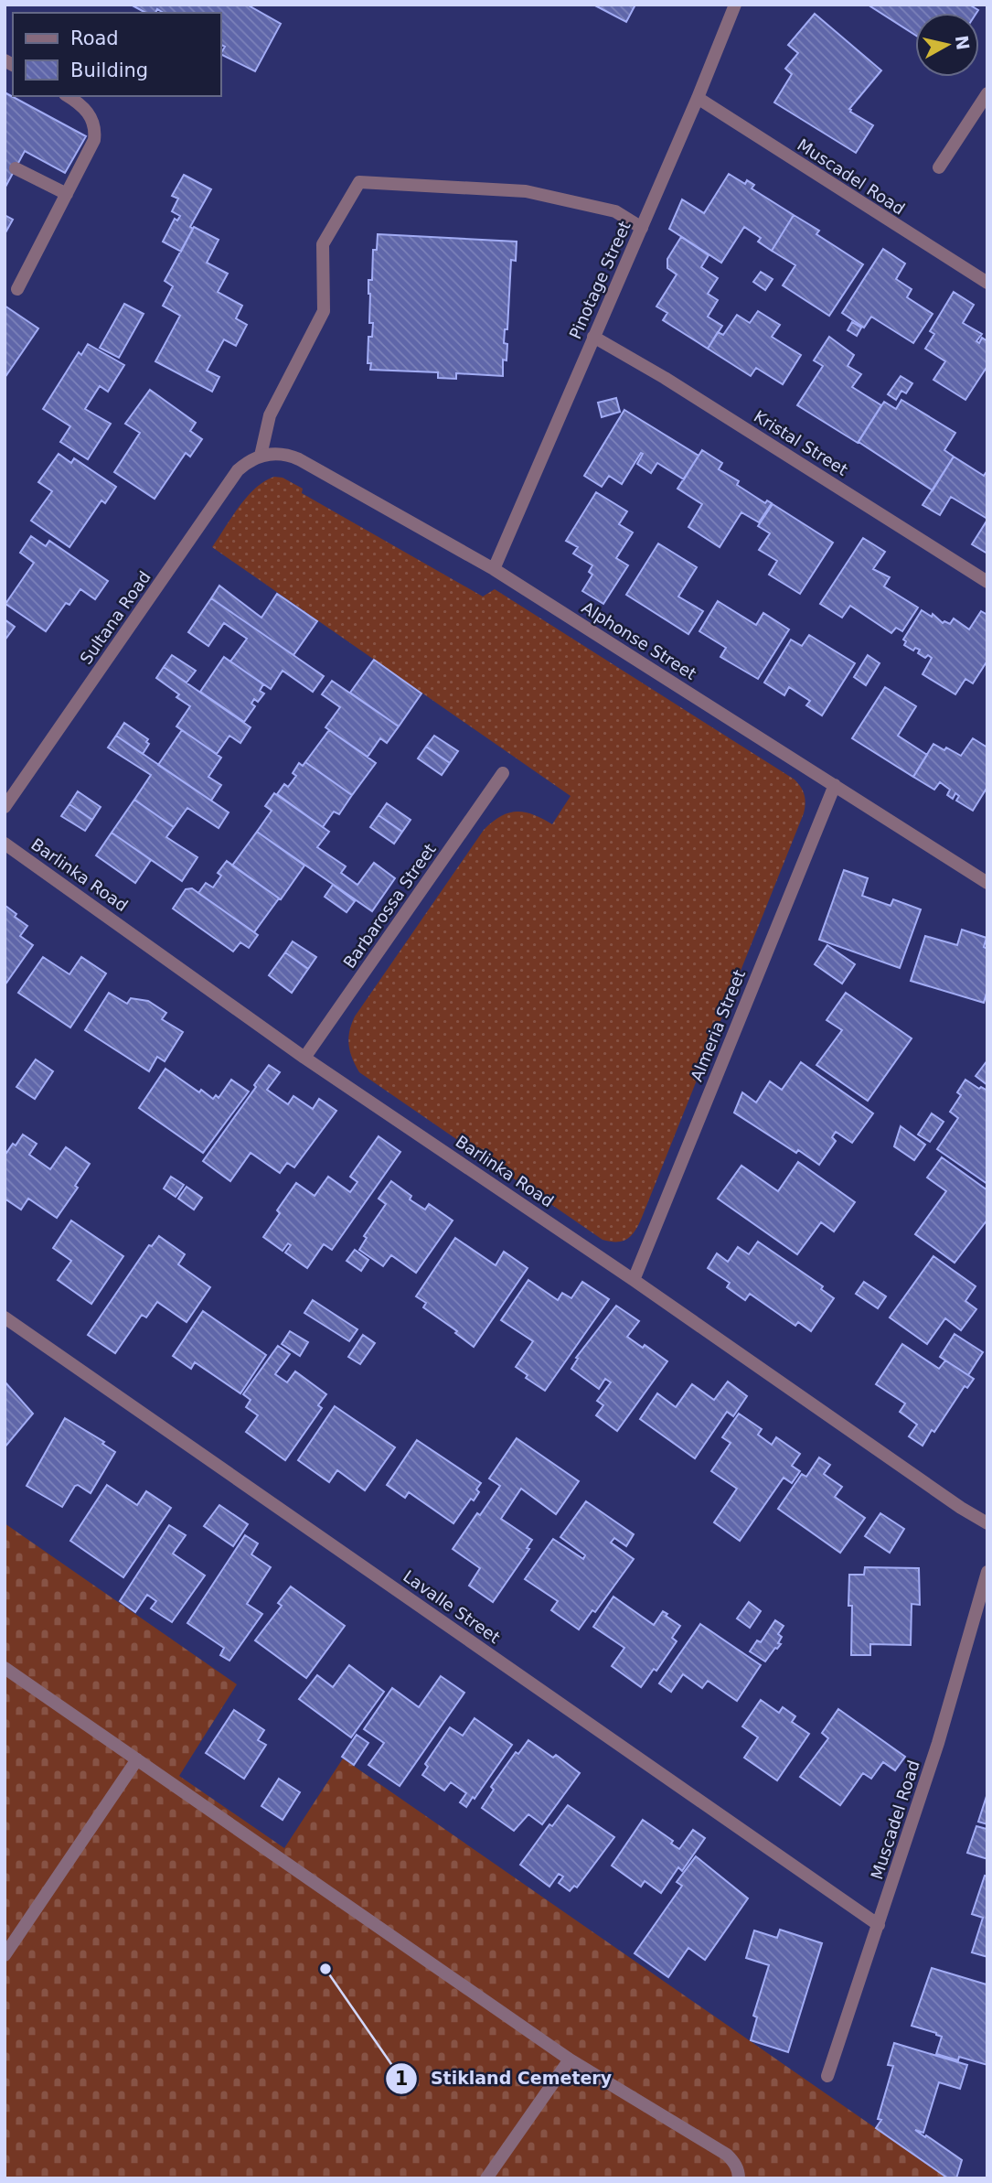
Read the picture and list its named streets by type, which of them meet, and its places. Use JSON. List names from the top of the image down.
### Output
{
  "streets": {
    "street": [
      "Muscadel Road",
      "Pinotage Street",
      "Kristal Street",
      "Sultana Road",
      "Alphonse Street",
      "Barlinka Road",
      "Barbarossa Street",
      "Almeria Street",
      "Lavalle Street"
    ]
  },
  "crossings": [
    ["Muscadel Road", "Pinotage Street"],
    ["Muscadel Road", "Lavalle Street"],
    ["Pinotage Street", "Kristal Street"],
    ["Pinotage Street", "Alphonse Street"],
    ["Sultana Road", "Alphonse Street"],
    ["Alphonse Street", "Almeria Street"],
    ["Barlinka Road", "Barbarossa Street"],
    ["Barlinka Road", "Almeria Street"]
  ],
  "places": ["Stikland Cemetery"],
  "legend": ["Road", "Building"],
  "north": "right"
}
